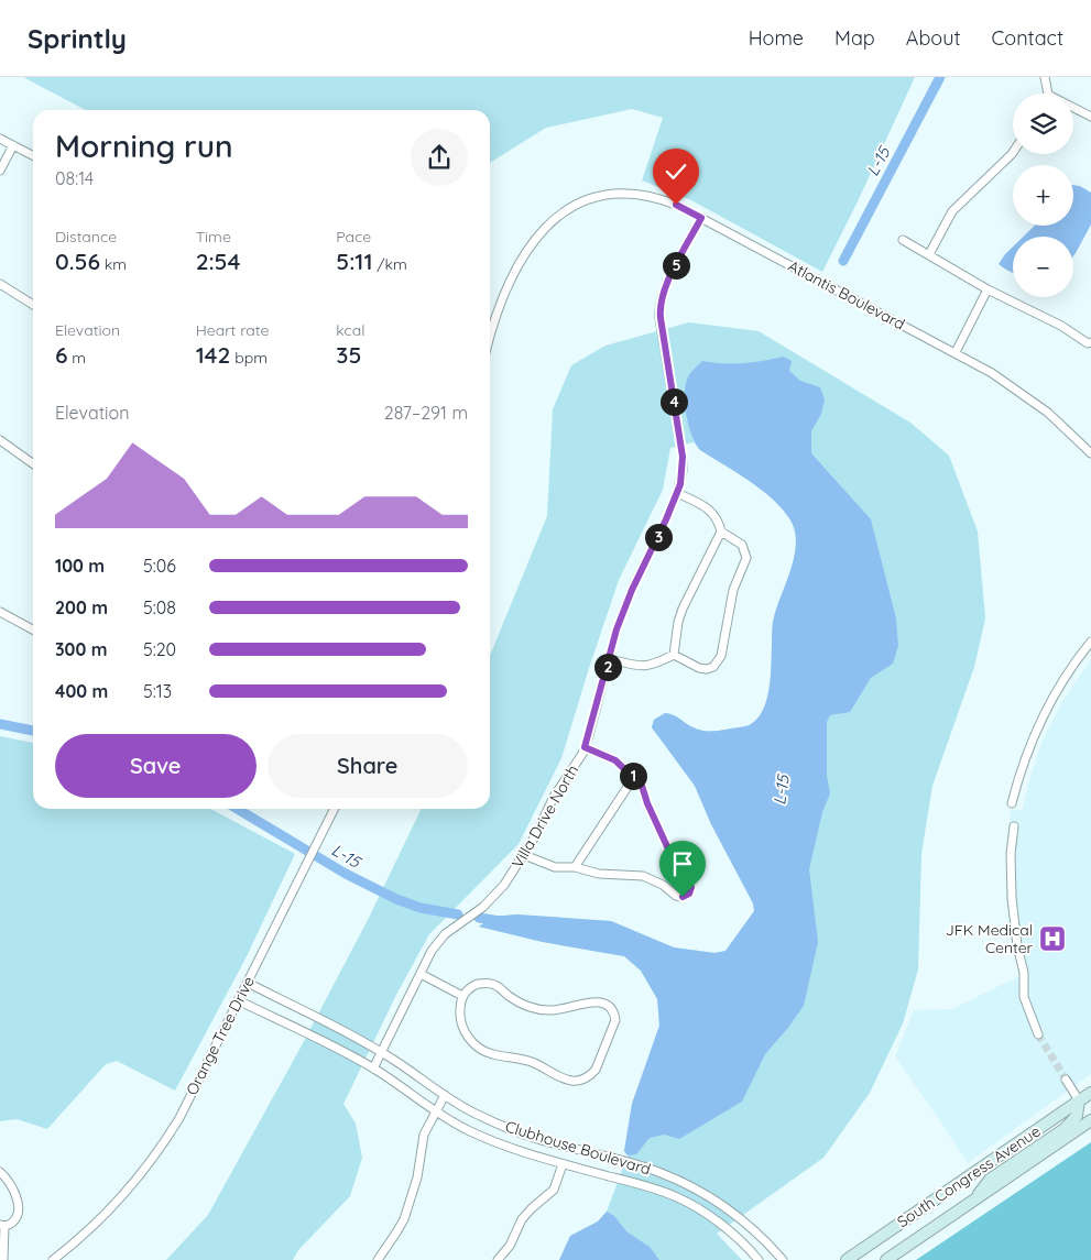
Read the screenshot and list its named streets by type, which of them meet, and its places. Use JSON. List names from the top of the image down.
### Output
{
  "streets": {
    "main road": ["South Congress Avenue"],
    "street": [
      "Atlantis Boulevard",
      "Villa Drive North",
      "Orange Tree Drive",
      "Clubhouse Boulevard"
    ]
  },
  "crossings": [
    ["Atlantis Boulevard", "Villa Drive North"],
    ["Villa Drive North", "Clubhouse Boulevard"],
    ["Orange Tree Drive", "Clubhouse Boulevard"]
  ],
  "water": ["L-15"],
  "places": {
    "hospital": ["JFK Medical Center"]
  },
  "page": {
    "header": "Sprintly",
    "nav": [
      "Home",
      "Map",
      "About",
      "Contact"
    ],
    "map_buttons": ["+", "−"],
    "heading": ["Morning run", "08:14"],
    "stats": [
      ["Distance", "0.56 km"],
      ["Time", "2:54"],
      ["Pace", "5:11 /km"],
      ["Elevation", "6 m"],
      ["Heart rate", "142 bpm"],
      ["kcal", "35"]
    ],
    "pins": [
      "5",
      "4",
      "3",
      "2",
      "1"
    ],
    "chart": ["Elevation", "287–291 m"],
    "list": [
      {
        "name": "100 m",
        "note": "5:06"
      },
      {
        "name": "200 m",
        "note": "5:08"
      },
      {
        "name": "300 m",
        "note": "5:20"
      },
      {
        "name": "400 m",
        "note": "5:13"
      }
    ],
    "buttons": ["Save", "Share"]
  }
}
